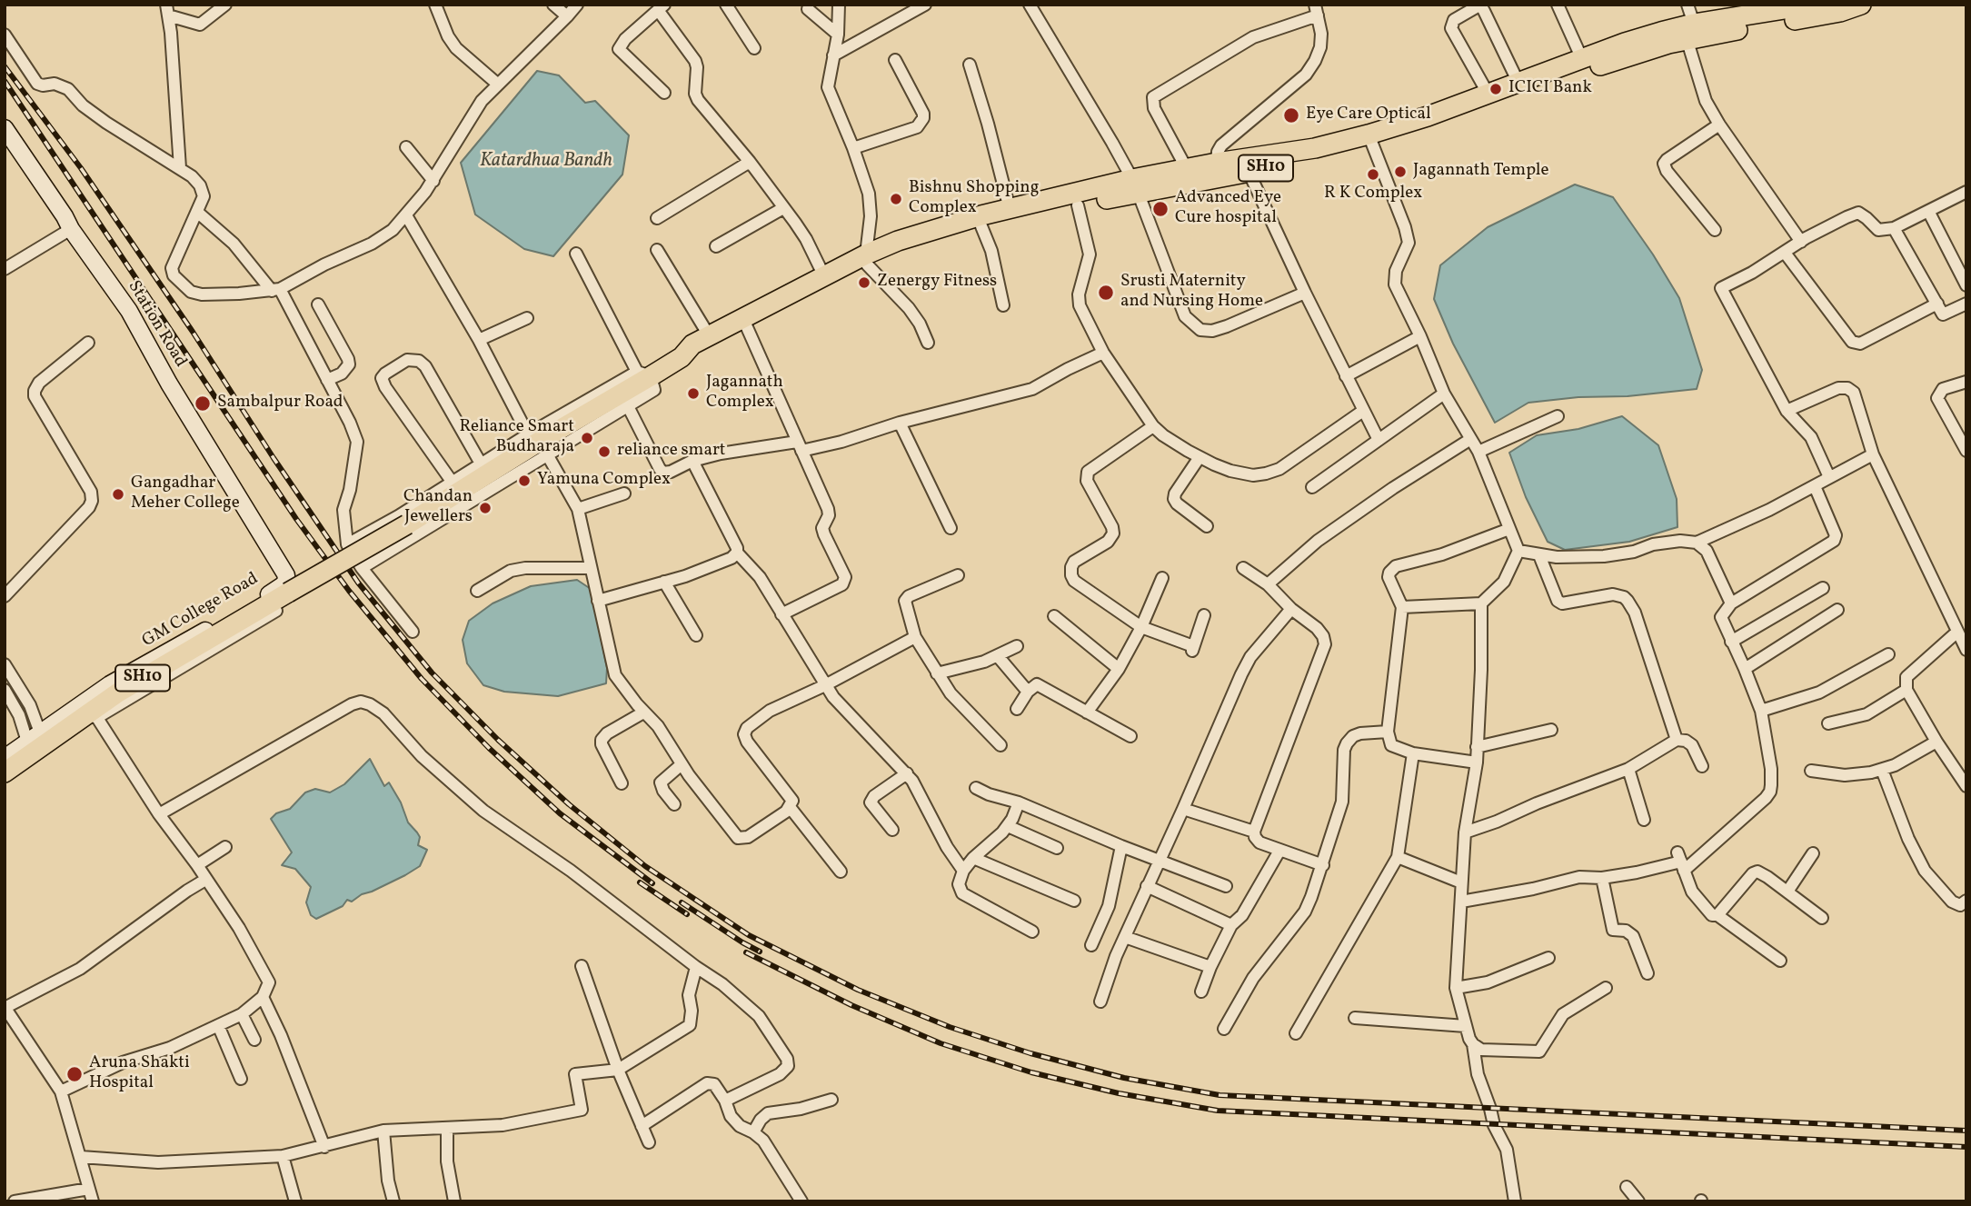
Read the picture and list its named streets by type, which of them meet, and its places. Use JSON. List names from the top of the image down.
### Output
{
  "streets": {
    "main road": ["SH10"],
    "street": ["Station Road", "GM College Road"]
  },
  "crossings": [
    ["Station Road", "GM College Road"]
  ],
  "water": ["Katardhua Bandh"],
  "places": [
    "ICICI Bank",
    "Eye Care Optical",
    "Jagannath Temple",
    "R K Complex",
    "Bishnu Shopping Complex",
    "Advanced Eye Cure hospital",
    "Zenergy Fitness",
    "Srusti Maternity and Nursing Home",
    "Jagannath Complex",
    "Sambalpur Road",
    "Reliance Smart Budharaja",
    "reliance smart",
    "Yamuna Complex",
    "Gangadhar Meher College",
    "Chandan Jewellers",
    "Aruna Shakti Hospital"
  ]
}
